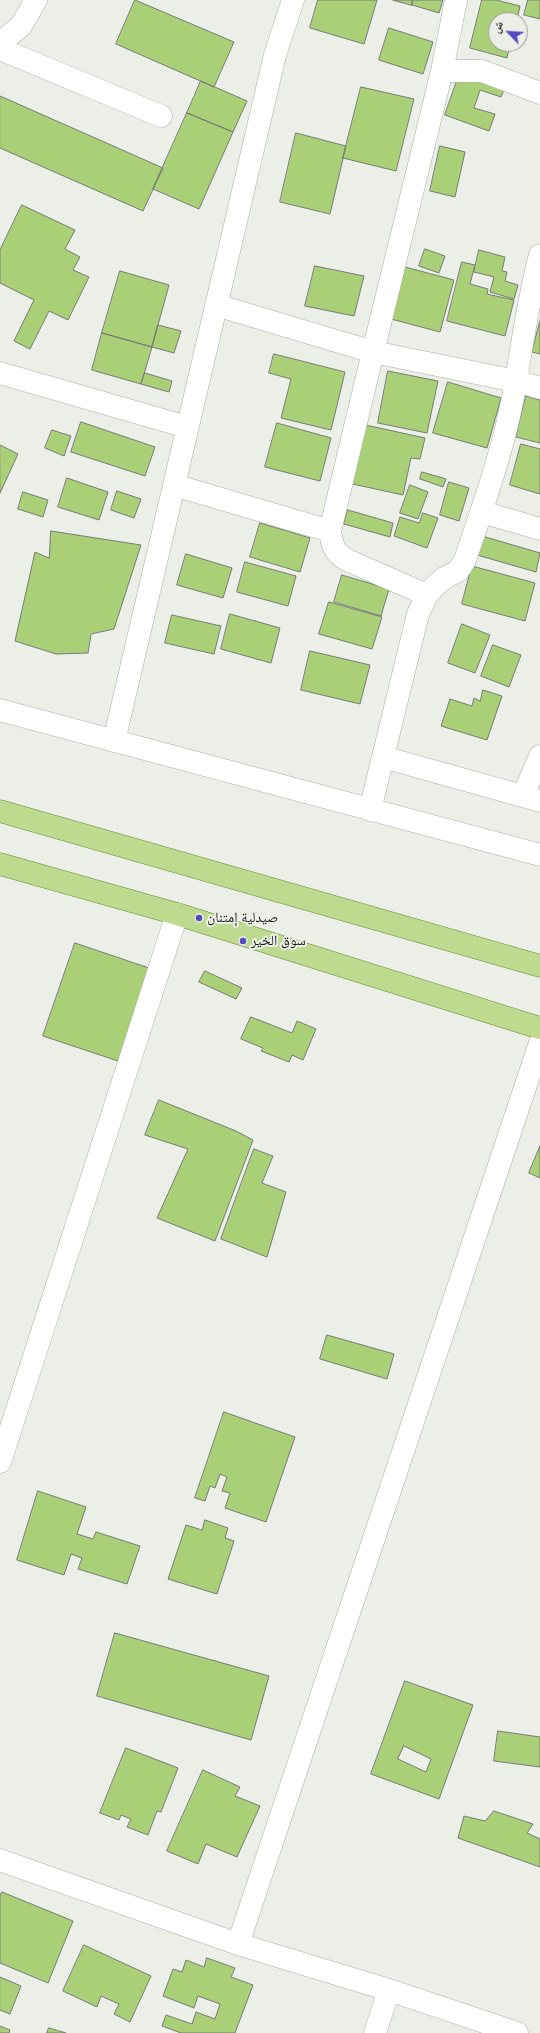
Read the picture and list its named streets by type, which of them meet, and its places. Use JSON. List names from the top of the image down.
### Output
{
  "places": ["صيدلية إمتنان", "سوق الخير"],
  "north": "top left"
}
